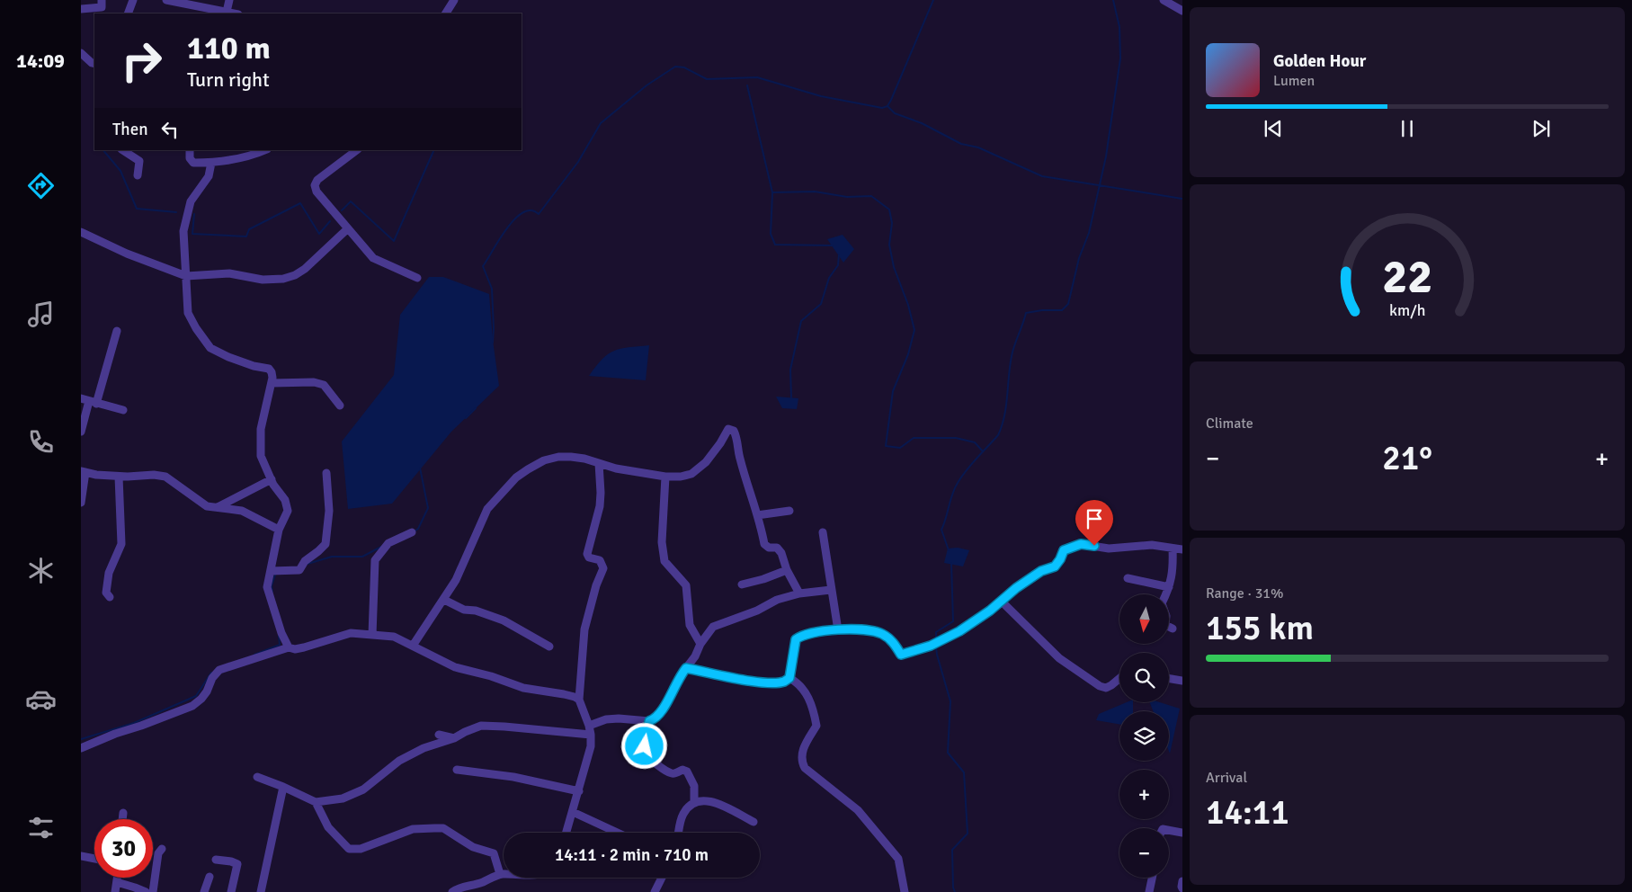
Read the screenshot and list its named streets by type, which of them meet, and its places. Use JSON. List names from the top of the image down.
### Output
{
  "north": "bottom",
  "page": {
    "tabs": "14:09",
    "turn": ["110 m", "Turn right"],
    "song": ["Golden Hour", "Lumen"],
    "then": "Then",
    "tile": [
      "Climate",
      ["Range · 31%", "155 km"],
      ["Arrival", "14:11"]
    ],
    "heat": ["−", "21°", "+"],
    "map_buttons": ["+", "−"],
    "limit": "30",
    "trip": "14:11 · 2 min · 710 m",
    "gauge": ["22", "km/h"]
  }
}
